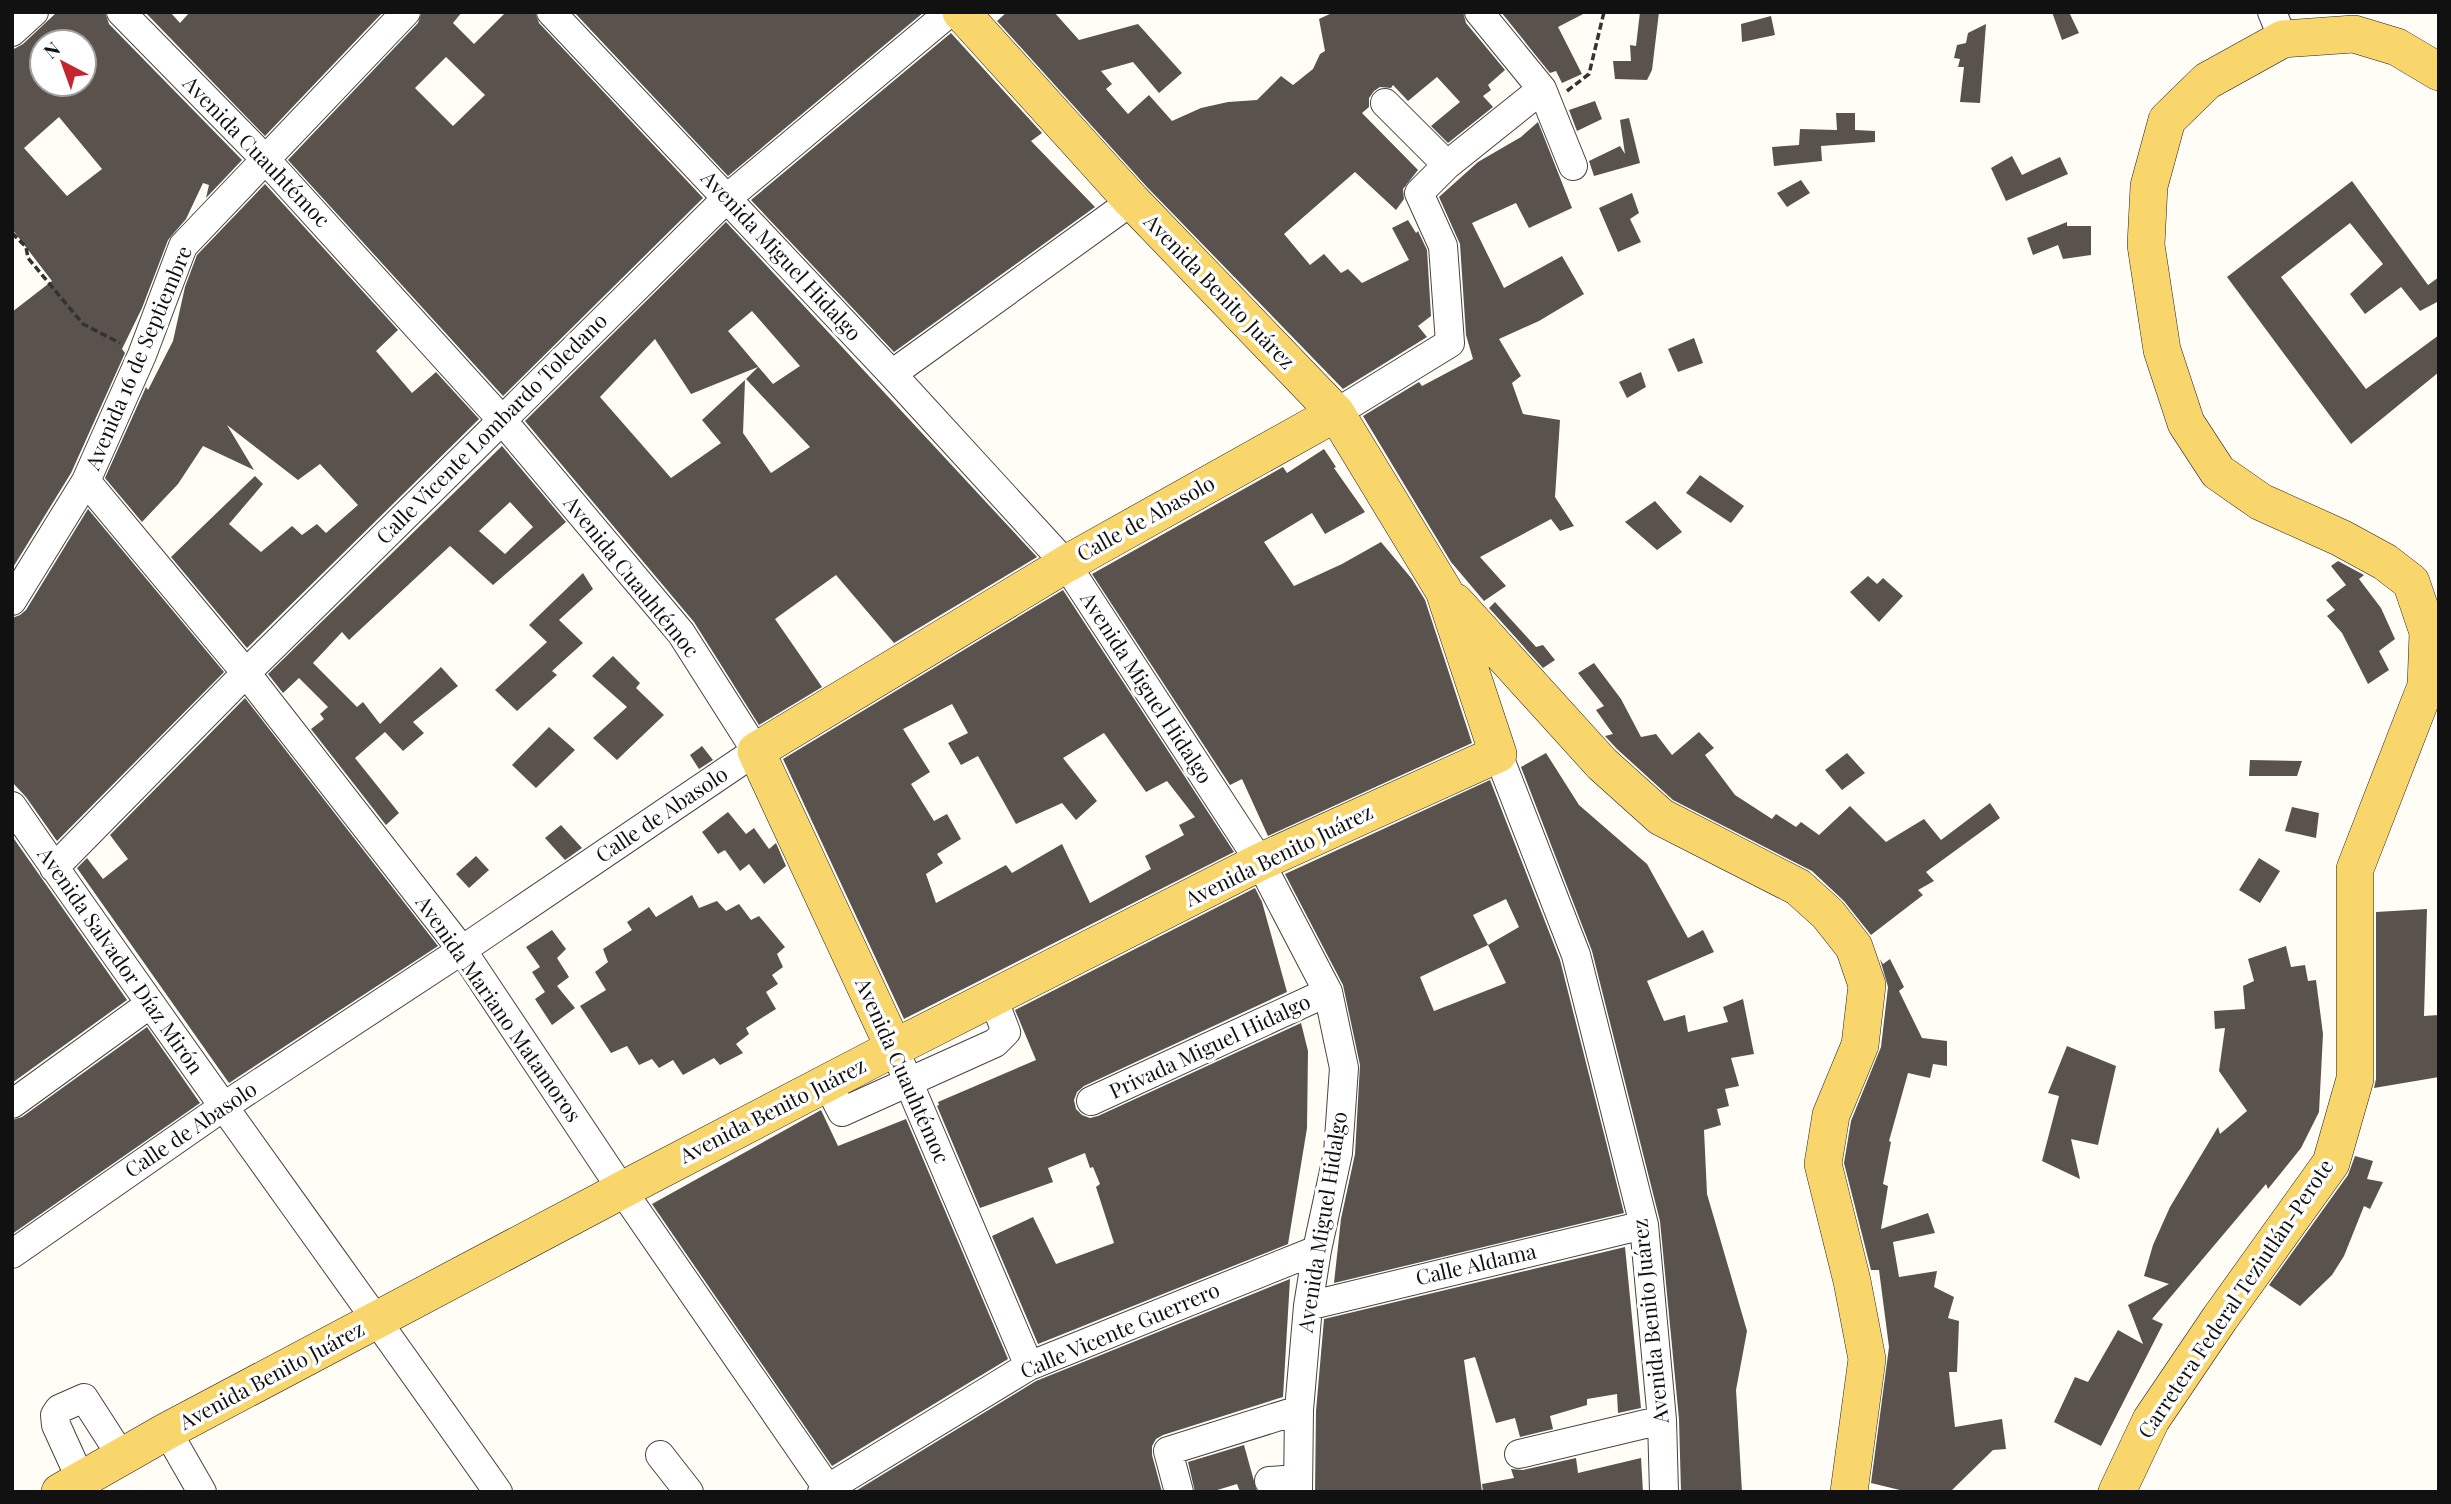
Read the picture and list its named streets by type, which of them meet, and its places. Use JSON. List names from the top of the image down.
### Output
{
  "streets": {
    "main road": [
      "Avenida Cuauhtémoc",
      "Avenida Benito Juárez",
      "Calle de Abasolo",
      "Carretera Federal Teziutlán-Perote"
    ],
    "street": [
      "Avenida Miguel Hidalgo",
      "Avenida 16 de Septiembre",
      "Calle Vicente Lombardo Toledano",
      "Avenida Salvador Díaz Mirón",
      "Avenida Mariano Matamoros",
      "Privada Miguel Hidalgo",
      "Calle Aldama",
      "Calle Vicente Guerrero"
    ]
  },
  "crossings": [
    ["Avenida Cuauhtémoc", "Avenida Benito Juárez"],
    ["Avenida Cuauhtémoc", "Avenida 16 de Septiembre"],
    ["Avenida Cuauhtémoc", "Calle Vicente Lombardo Toledano"],
    ["Avenida Cuauhtémoc", "Calle de Abasolo"],
    ["Avenida Cuauhtémoc", "Calle Vicente Guerrero"],
    ["Avenida Miguel Hidalgo", "Avenida Benito Juárez"],
    ["Avenida Miguel Hidalgo", "Calle Vicente Lombardo Toledano"],
    ["Avenida Miguel Hidalgo", "Calle de Abasolo"],
    ["Avenida Miguel Hidalgo", "Privada Miguel Hidalgo"],
    ["Avenida Miguel Hidalgo", "Calle Aldama"],
    ["Avenida Miguel Hidalgo", "Calle Vicente Guerrero"],
    ["Avenida Benito Juárez", "Calle de Abasolo"],
    ["Avenida Benito Juárez", "Avenida Salvador Díaz Mirón"],
    ["Avenida Benito Juárez", "Avenida Mariano Matamoros"],
    ["Avenida Benito Juárez", "Calle Aldama"],
    ["Avenida 16 de Septiembre", "Avenida Mariano Matamoros"],
    ["Calle Vicente Lombardo Toledano", "Avenida Salvador Díaz Mirón"],
    ["Calle Vicente Lombardo Toledano", "Avenida Mariano Matamoros"],
    ["Calle de Abasolo", "Avenida Salvador Díaz Mirón"],
    ["Calle de Abasolo", "Avenida Mariano Matamoros"],
    ["Avenida Mariano Matamoros", "Calle Vicente Guerrero"]
  ],
  "north": "top left"
}
